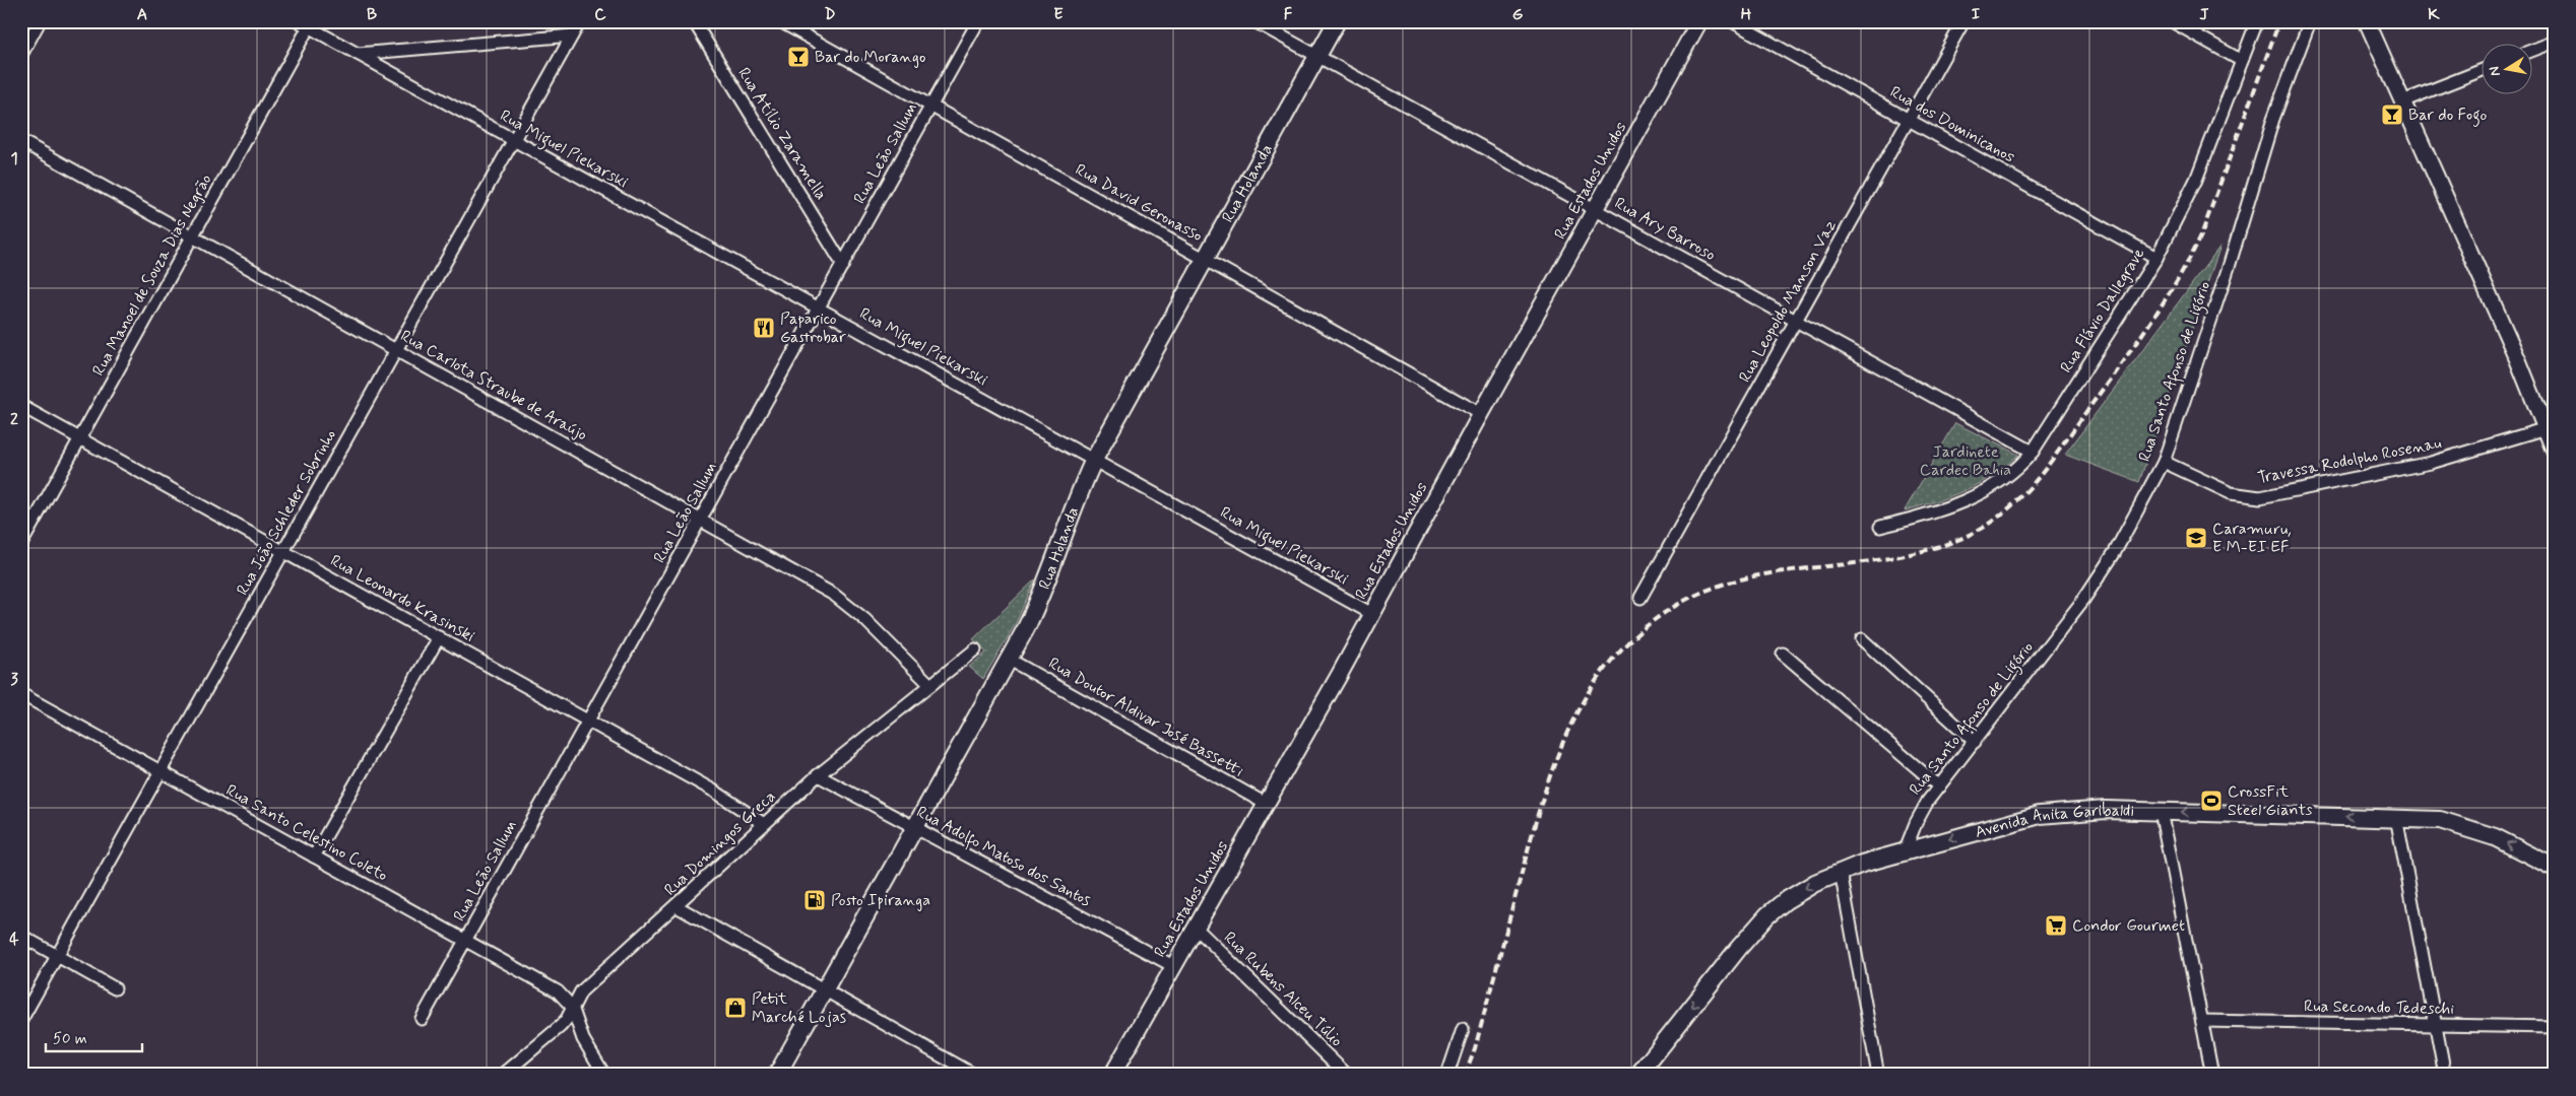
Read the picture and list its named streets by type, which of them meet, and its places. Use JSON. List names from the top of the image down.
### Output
{
  "streets": {
    "main road": ["Rua Holanda", "Avenida Anita Garibaldi"],
    "street": [
      "Rua dos Dominicanos",
      "Rua Atílio Zaramella",
      "Rua Miguel Piekarski",
      "Rua Leão Sallum",
      "Rua Estados Unidos",
      "Rua David Geronasso",
      "Rua Ary Barroso",
      "Rua Manoel de Souza Dias Negrão",
      "Rua Leopoldo Manson Vaz",
      "Rua Flávio Dallegrave",
      "Rua Santo Afonso de Ligório",
      "Rua Carlota Straube de Araújo",
      "Travessa Rodolpho Rosenau",
      "Rua João Schleder Sobrinho",
      "Rua Leonardo Krasinski",
      "Rua Doutor Aldivar José Bassetti",
      "Rua Santo Celestino Coleto",
      "Rua Domingos Greca",
      "Rua Adolfo Matoso dos Santos",
      "Rua Rubens Alceu Túlio",
      "Rua Secondo Tedeschi"
    ]
  },
  "crossings": [
    ["Rua dos Dominicanos", "Rua Leopoldo Manson Vaz"],
    ["Rua dos Dominicanos", "Rua Flávio Dallegrave"],
    ["Rua Atílio Zaramella", "Rua Leão Sallum"],
    ["Rua Miguel Piekarski", "Rua Leão Sallum"],
    ["Rua Miguel Piekarski", "Rua Estados Unidos"],
    ["Rua Miguel Piekarski", "Rua Holanda"],
    ["Rua Miguel Piekarski", "Rua Manoel de Souza Dias Negrão"],
    ["Rua Miguel Piekarski", "Rua João Schleder Sobrinho"],
    ["Rua Leão Sallum", "Rua David Geronasso"],
    ["Rua Leão Sallum", "Rua Carlota Straube de Araújo"],
    ["Rua Leão Sallum", "Rua Leonardo Krasinski"],
    ["Rua Leão Sallum", "Rua Santo Celestino Coleto"],
    ["Rua Estados Unidos", "Rua David Geronasso"],
    ["Rua Estados Unidos", "Rua Ary Barroso"],
    ["Rua Estados Unidos", "Rua Doutor Aldivar José Bassetti"],
    ["Rua Estados Unidos", "Rua Adolfo Matoso dos Santos"],
    ["Rua Estados Unidos", "Rua Rubens Alceu Túlio"],
    ["Rua Holanda", "Rua David Geronasso"],
    ["Rua Holanda", "Rua Ary Barroso"],
    ["Rua Holanda", "Rua Doutor Aldivar José Bassetti"],
    ["Rua Holanda", "Rua Adolfo Matoso dos Santos"],
    ["Rua Ary Barroso", "Rua Leopoldo Manson Vaz"],
    ["Rua Ary Barroso", "Rua Flávio Dallegrave"],
    ["Rua Manoel de Souza Dias Negrão", "Rua Carlota Straube de Araújo"],
    ["Rua Manoel de Souza Dias Negrão", "Rua Leonardo Krasinski"],
    ["Rua Santo Afonso de Ligório", "Travessa Rodolpho Rosenau"],
    ["Rua Santo Afonso de Ligório", "Avenida Anita Garibaldi"],
    ["Rua Carlota Straube de Araújo", "Rua João Schleder Sobrinho"],
    ["Rua Carlota Straube de Araújo", "Rua Domingos Greca"],
    ["Rua João Schleder Sobrinho", "Rua Leonardo Krasinski"],
    ["Rua João Schleder Sobrinho", "Rua Santo Celestino Coleto"],
    ["Rua Leonardo Krasinski", "Rua Domingos Greca"],
    ["Rua Santo Celestino Coleto", "Rua Domingos Greca"],
    ["Rua Domingos Greca", "Rua Adolfo Matoso dos Santos"]
  ],
  "one_way": ["Avenida Anita Garibaldi"],
  "parks": ["Jardinete Cardec Bahia"],
  "places": {
    "bar": ["Bar do Morango", "Bar do Fogo"],
    "restaurant": ["Paparico Gastrobar"],
    "school or university": ["Caramuru, E M-EI EF"],
    "sports": ["CrossFit Steel Giants"],
    "fuel station": ["Posto Ipiranga"],
    "supermarket": ["Condor Gourmet"],
    "shop": ["Petit Marché Lojas"]
  },
  "scale_bar": "50 m",
  "north": "left",
  "grid": {
    "columns": [
      "A",
      "B",
      "C",
      "D",
      "E",
      "F",
      "G",
      "H",
      "I",
      "J",
      "K"
    ],
    "rows": [
      "1",
      "2",
      "3",
      "4"
    ]
  }
}
